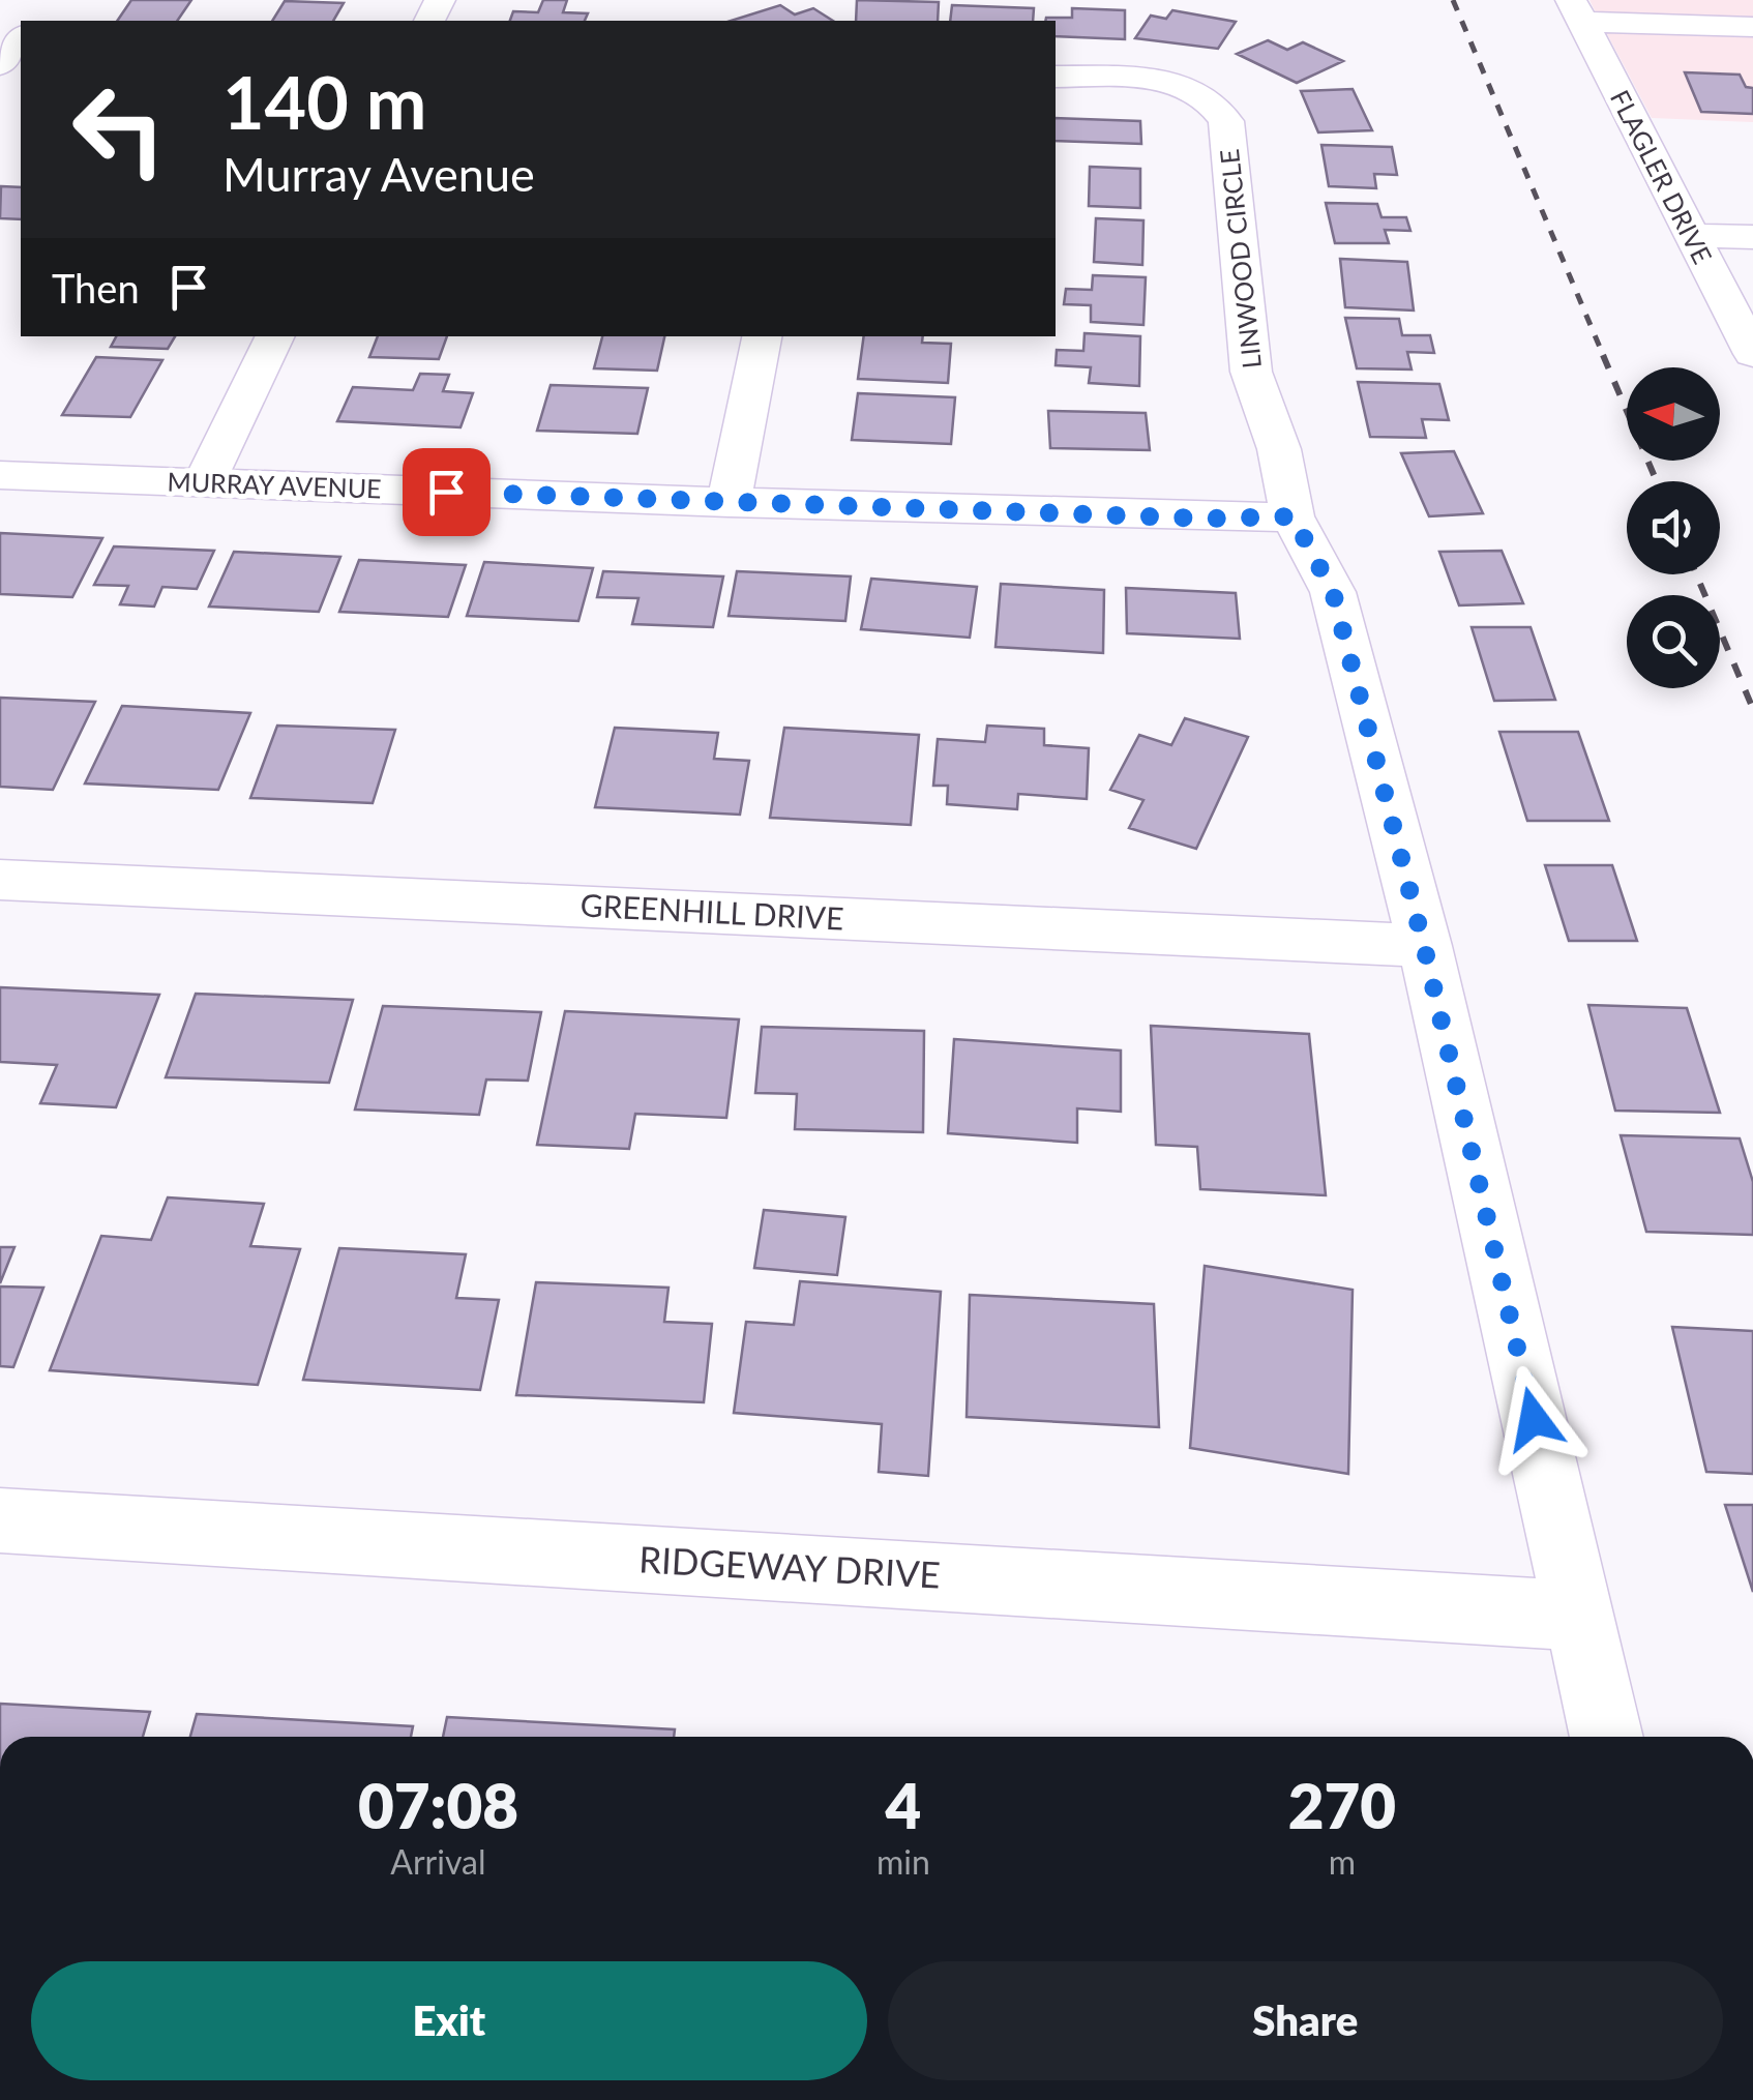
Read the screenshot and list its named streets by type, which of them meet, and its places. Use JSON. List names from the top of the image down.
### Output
{
  "streets": {
    "street": [
      "FLAGLER DRIVE",
      "LINWOOD CIRCLE",
      "MURRAY AVENUE",
      "GREENHILL DRIVE",
      "RIDGEWAY DRIVE"
    ]
  },
  "crossings": [
    ["LINWOOD CIRCLE", "MURRAY AVENUE"],
    ["LINWOOD CIRCLE", "GREENHILL DRIVE"],
    ["LINWOOD CIRCLE", "RIDGEWAY DRIVE"]
  ],
  "north": "left",
  "page": {
    "turn": ["140 m", "Murray Avenue"],
    "then": "Then",
    "eta": [
      "07:08",
      "Arrival",
      "4",
      "min",
      "270",
      "m"
    ],
    "buttons": ["Exit", "Share"]
  }
}
